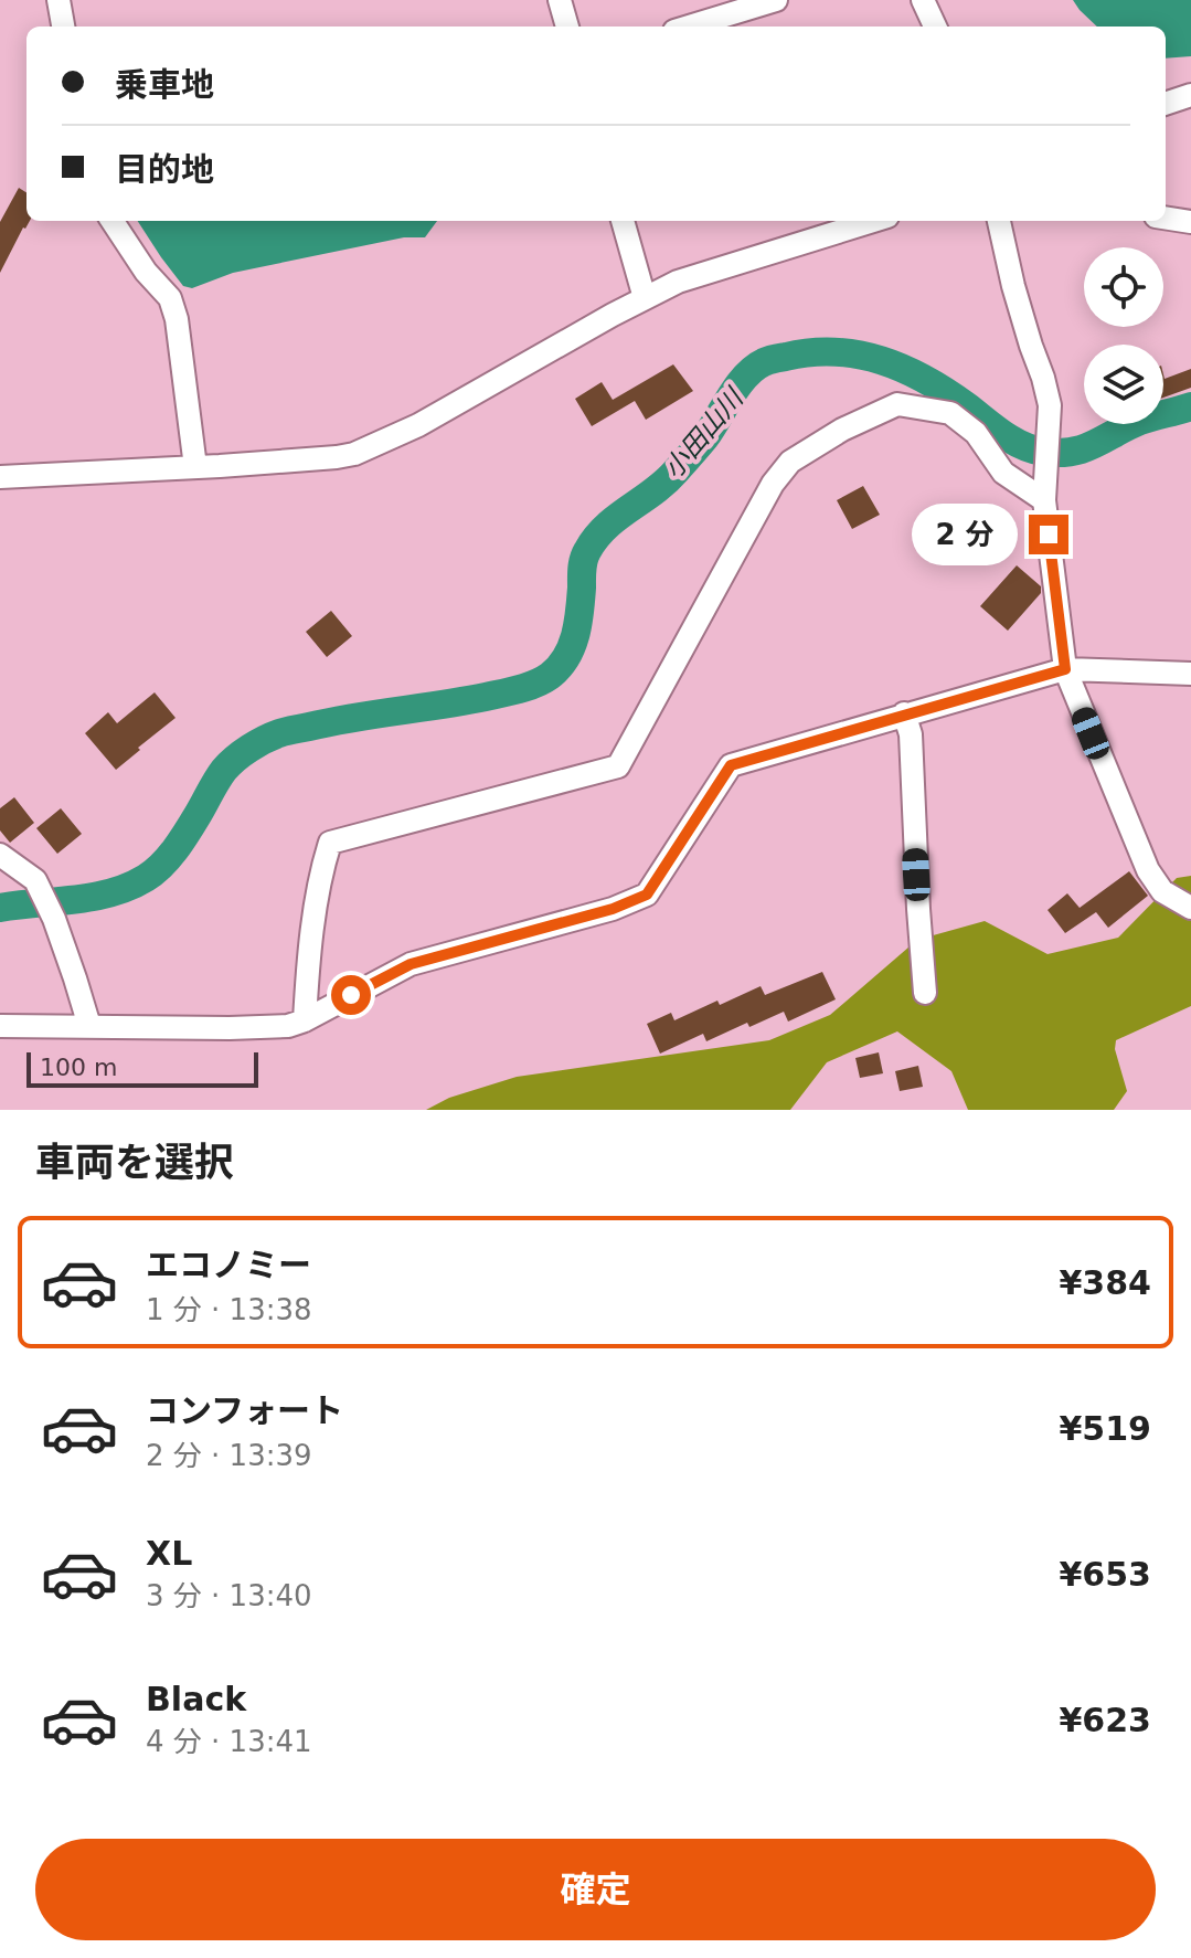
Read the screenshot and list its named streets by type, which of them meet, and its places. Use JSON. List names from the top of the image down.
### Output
{
  "water": ["小田山川"],
  "scale_bar": "100 m",
  "page": {
    "banner": ["乗車地", "目的地"],
    "bubble": "2 分",
    "scale": "100 m",
    "heading": "車両を選択",
    "list": [
      {
        "name": "エコノミー",
        "note": "1 分 · 13:38",
        "value": "¥384"
      },
      {
        "name": "コンフォート",
        "note": "2 分 · 13:39",
        "value": "¥519"
      },
      {
        "name": "XL",
        "note": "3 分 · 13:40",
        "value": "¥653"
      },
      {
        "name": "Black",
        "note": "4 分 · 13:41",
        "value": "¥623"
      }
    ],
    "buttons": "確定"
  }
}
